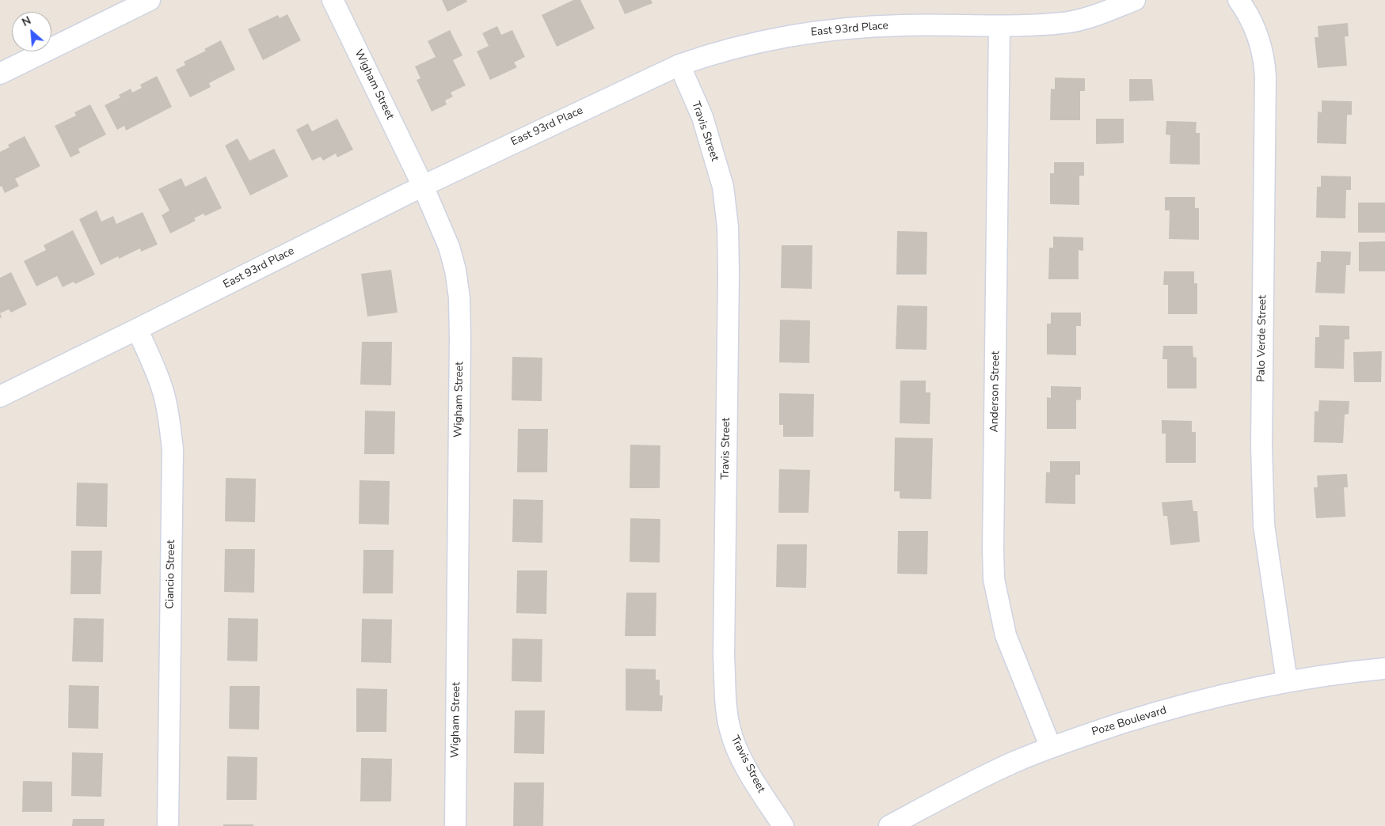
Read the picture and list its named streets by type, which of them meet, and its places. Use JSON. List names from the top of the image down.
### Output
{
  "streets": {
    "street": [
      "East 93rd Place",
      "Wigham Street",
      "Travis Street",
      "Palo Verde Street",
      "Anderson Street",
      "Ciancio Street",
      "Poze Boulevard"
    ]
  },
  "crossings": [
    ["East 93rd Place", "Wigham Street"],
    ["East 93rd Place", "Travis Street"],
    ["East 93rd Place", "Anderson Street"],
    ["East 93rd Place", "Ciancio Street"],
    ["Palo Verde Street", "Poze Boulevard"],
    ["Anderson Street", "Poze Boulevard"]
  ],
  "north": "top left"
}
